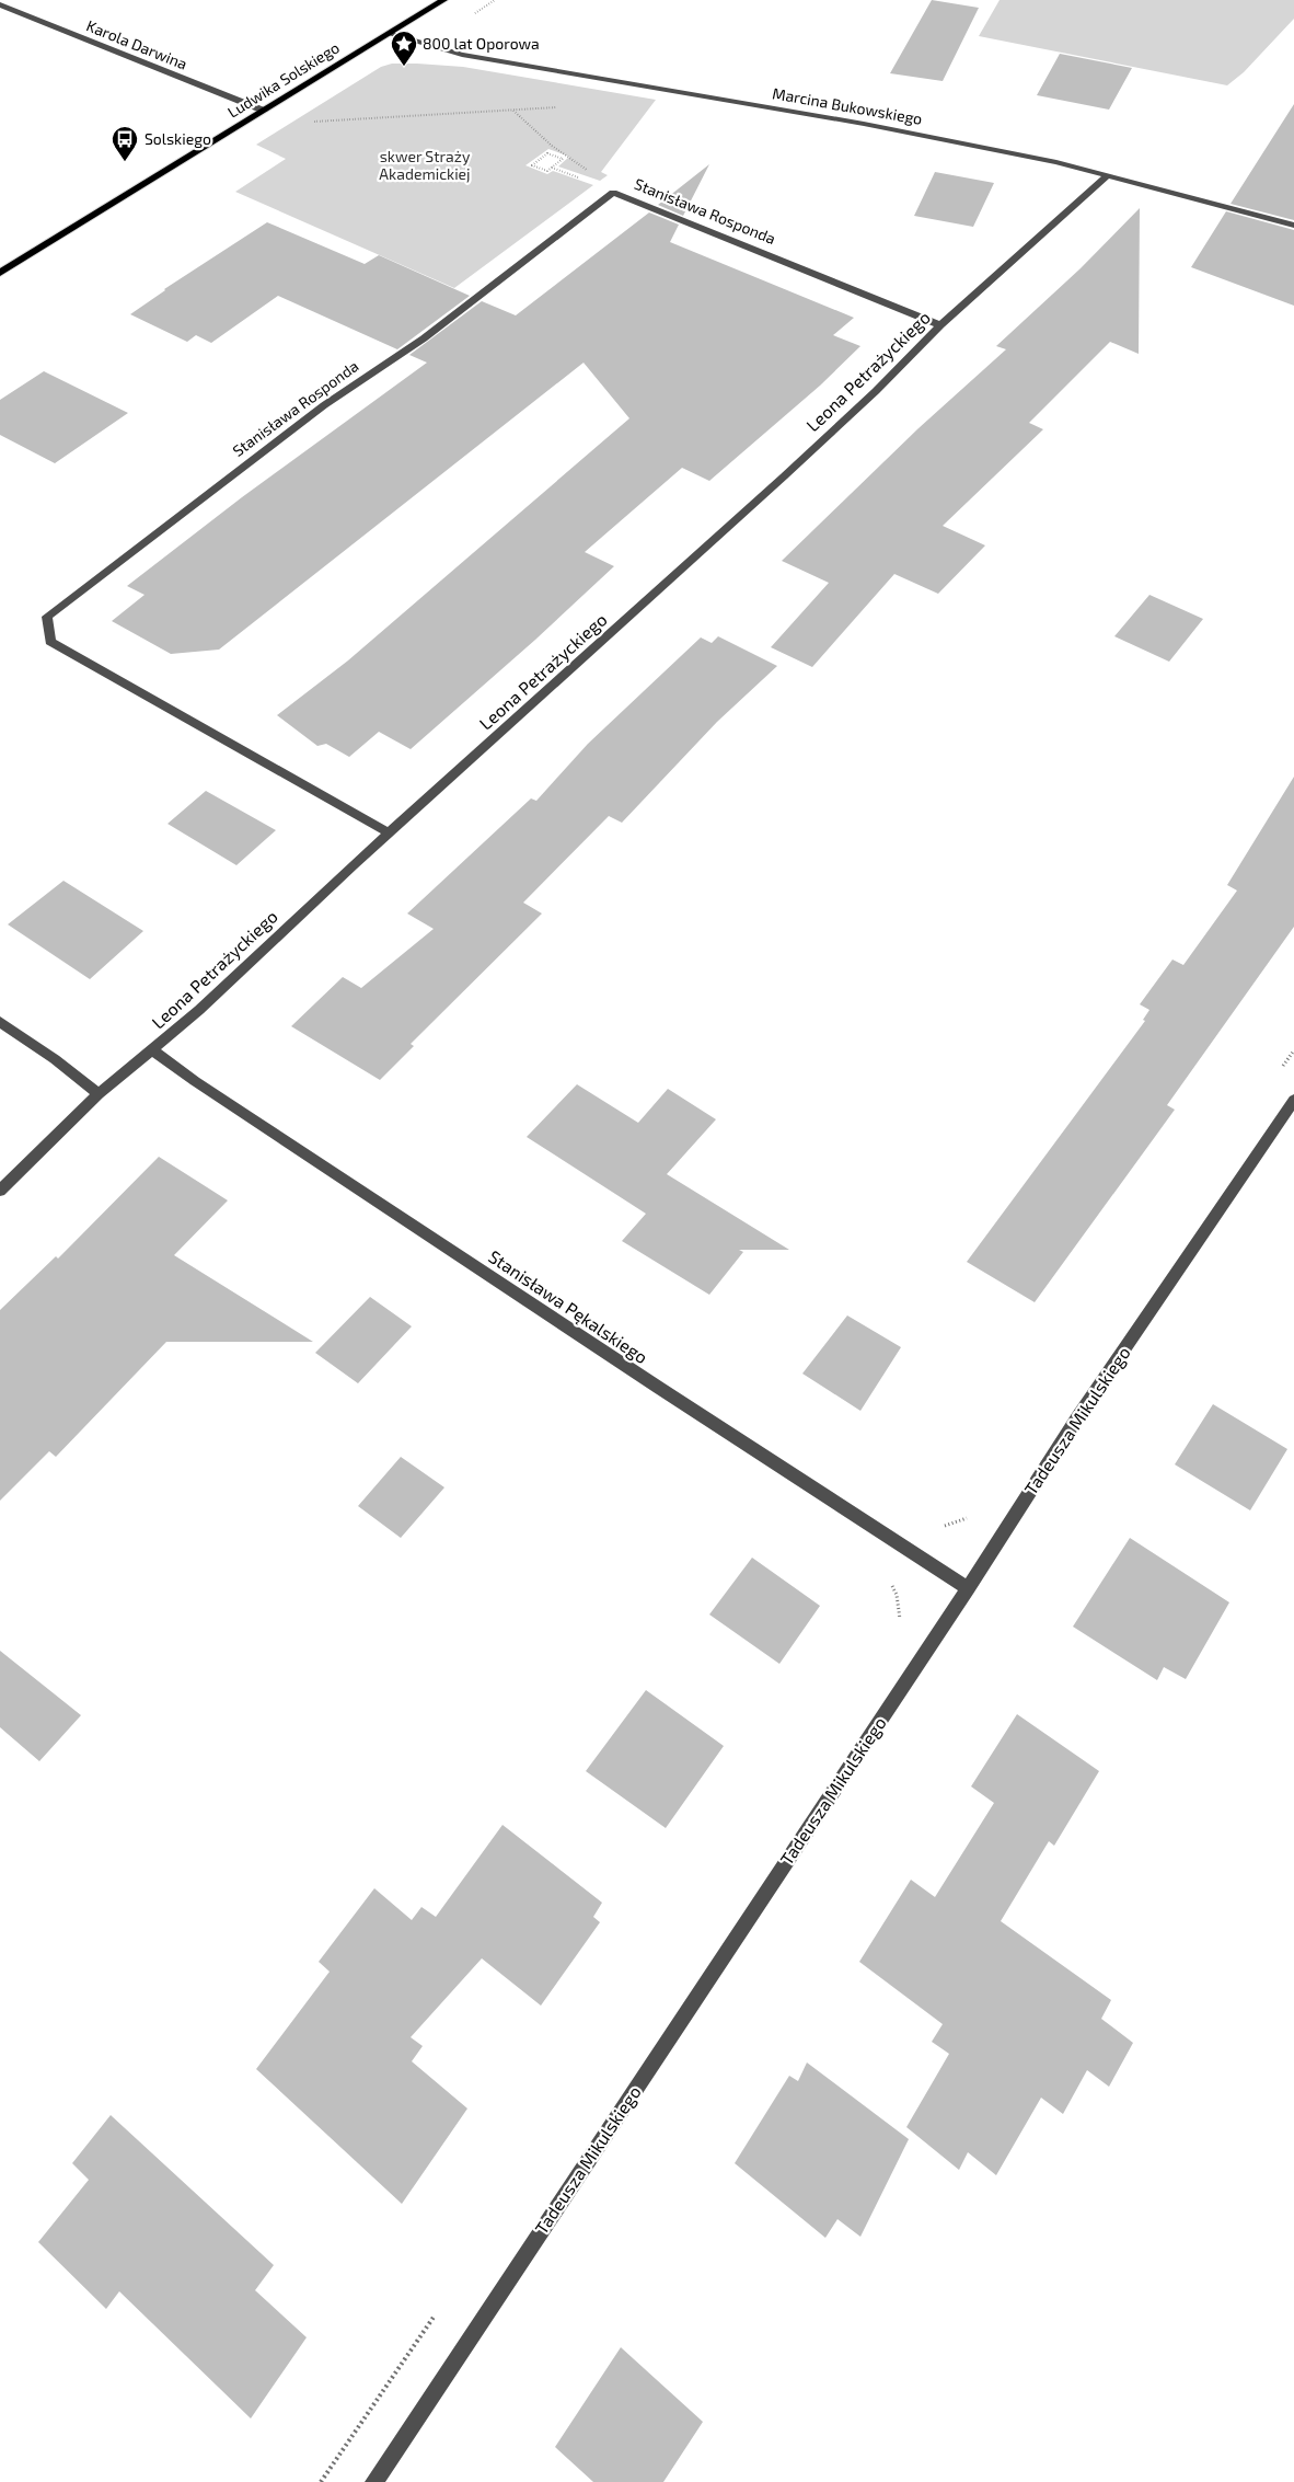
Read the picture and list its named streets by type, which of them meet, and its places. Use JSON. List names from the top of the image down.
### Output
{
  "streets": {
    "main road": ["Ludwika Solskiego"],
    "street": [
      "Karola Darwina",
      "Marcina Bukowskiego",
      "Stanisława Rosponda",
      "Leona Petrażyckiego",
      "Stanisława Pękalskiego",
      "Tadeusza Mikulskiego"
    ]
  },
  "crossings": [
    ["Karola Darwina", "Ludwika Solskiego"],
    ["Ludwika Solskiego", "Marcina Bukowskiego"],
    ["Marcina Bukowskiego", "Leona Petrażyckiego"],
    ["Stanisława Rosponda", "Leona Petrażyckiego"],
    ["Leona Petrażyckiego", "Stanisława Pękalskiego"],
    ["Stanisława Pękalskiego", "Tadeusza Mikulskiego"]
  ],
  "parks": ["skwer Straży Akademickiej"],
  "places": {
    "place": ["800 lat Oporowa"],
    "bus stop": ["Solskiego"]
  }
}
